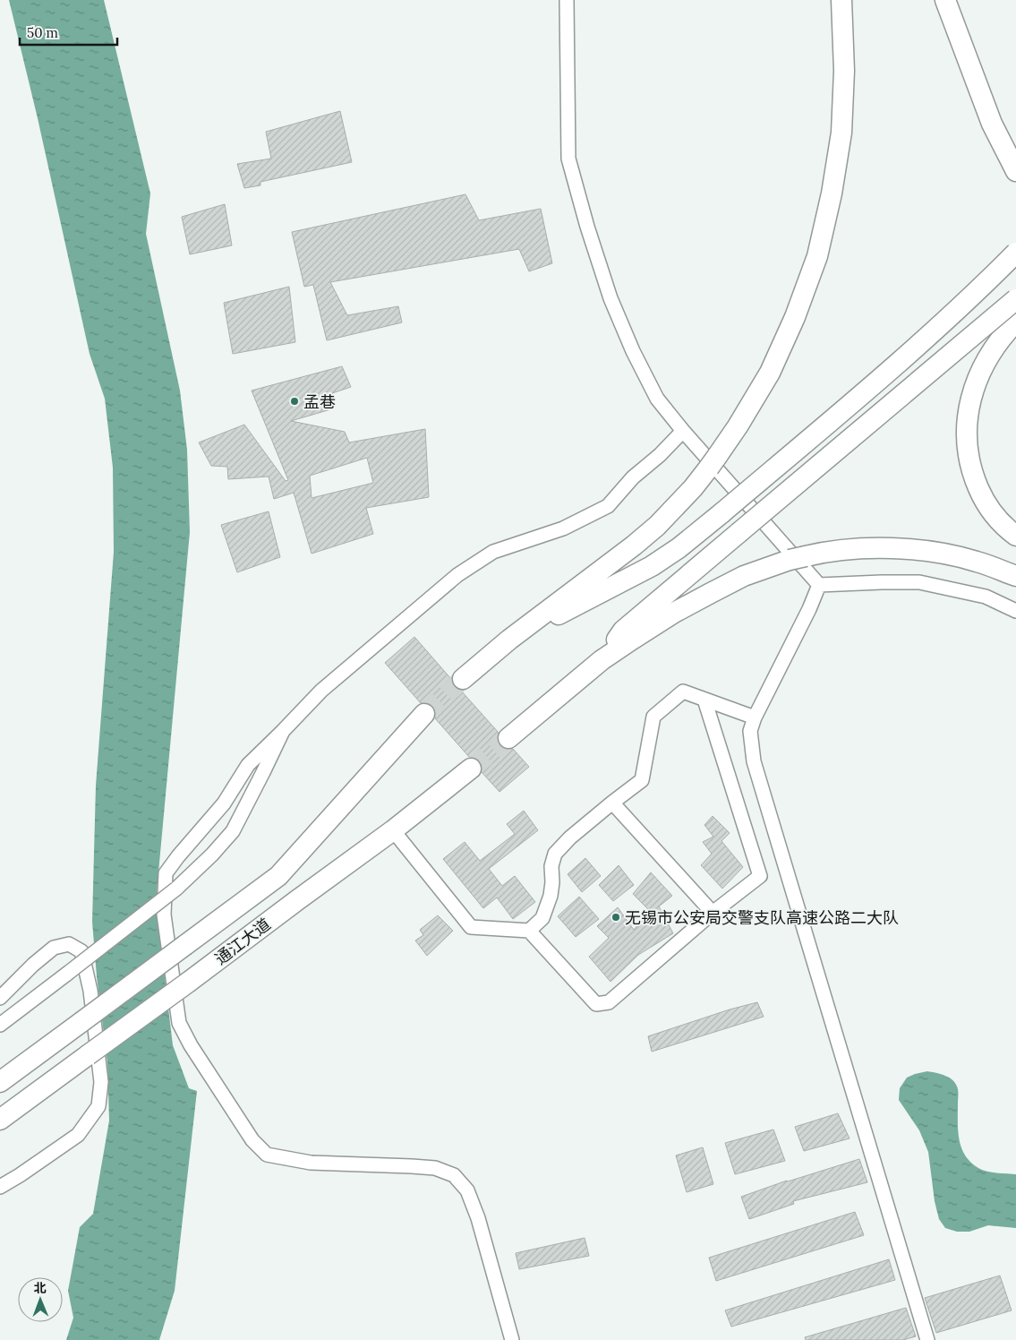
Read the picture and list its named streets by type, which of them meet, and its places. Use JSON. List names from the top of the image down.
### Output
{
  "streets": {
    "highway": ["通江大道"]
  },
  "places": ["孟巷", "无锡市公安局交警支队高速公路二大队"],
  "scale_bar": "50 m",
  "north": "top"
}
